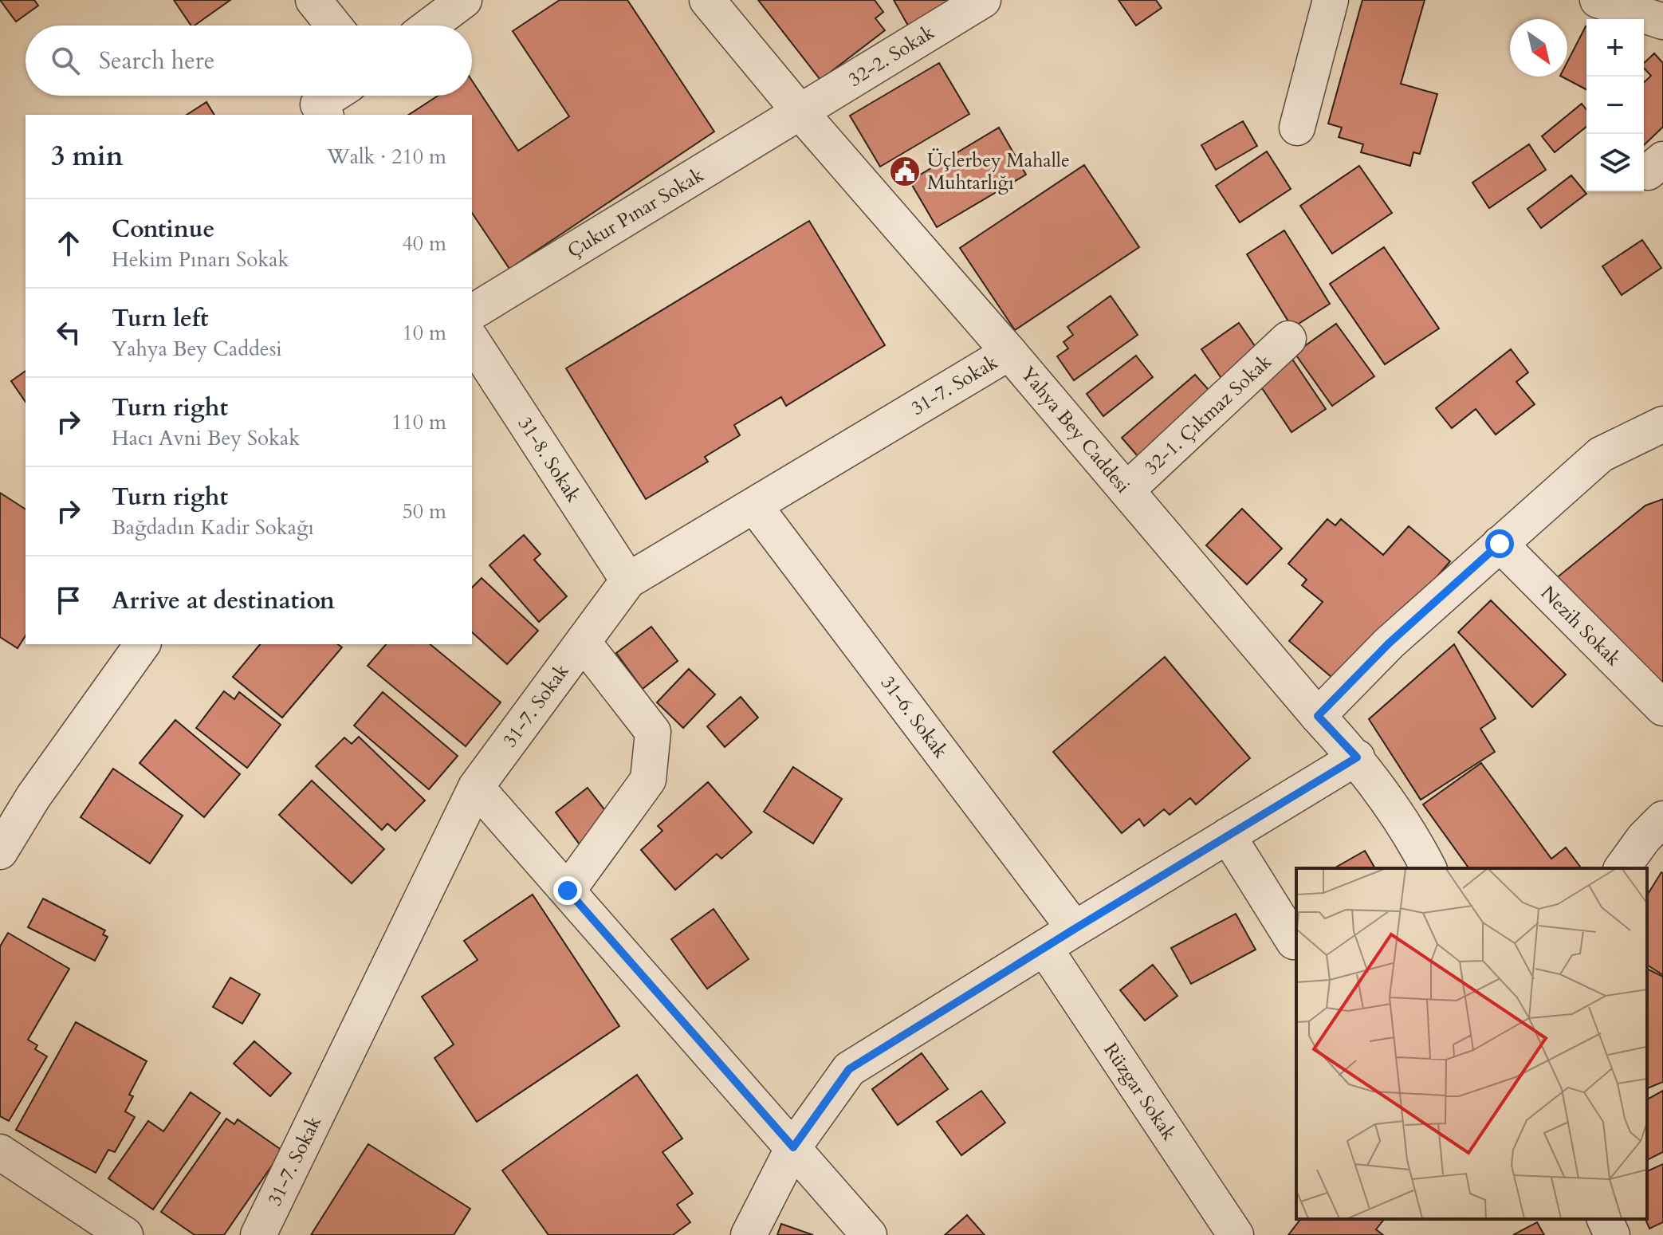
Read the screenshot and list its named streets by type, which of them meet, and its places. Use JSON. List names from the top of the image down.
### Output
{
  "streets": {
    "street": [
      "32-2. Sokak",
      "Çukur Pınar Sokak",
      "31-7. Sokak",
      "32-1. Çıkmaz Sokak",
      "Yahya Bey Caddesi",
      "31-8. Sokak",
      "Nezih Sokak",
      "31-6. Sokak",
      "Rüzgar Sokak"
    ]
  },
  "crossings": [
    ["32-2. Sokak", "Çukur Pınar Sokak"],
    ["32-2. Sokak", "Yahya Bey Caddesi"],
    ["Çukur Pınar Sokak", "Yahya Bey Caddesi"],
    ["31-7. Sokak", "Yahya Bey Caddesi"],
    ["31-7. Sokak", "31-8. Sokak"],
    ["31-7. Sokak", "31-6. Sokak"],
    ["32-1. Çıkmaz Sokak", "Yahya Bey Caddesi"]
  ],
  "places": {
    "public building": ["Üçlerbey Mahalle Muhtarlığı"]
  },
  "north": "bottom right",
  "page": {
    "map_buttons": ["+", "−"],
    "search": "Search here",
    "heading": ["3 min", "Walk · 210 m"],
    "list": [
      ["Continue", "Hekim Pınarı Sokak", "40 m"],
      ["Turn left", "Yahya Bey Caddesi", "10 m"],
      ["Turn right", "Hacı Avni Bey Sokak", "110 m"],
      ["Turn right", "Bağdadın Kadir Sokağı", "50 m"],
      "Arrive at destination"
    ]
  }
}
